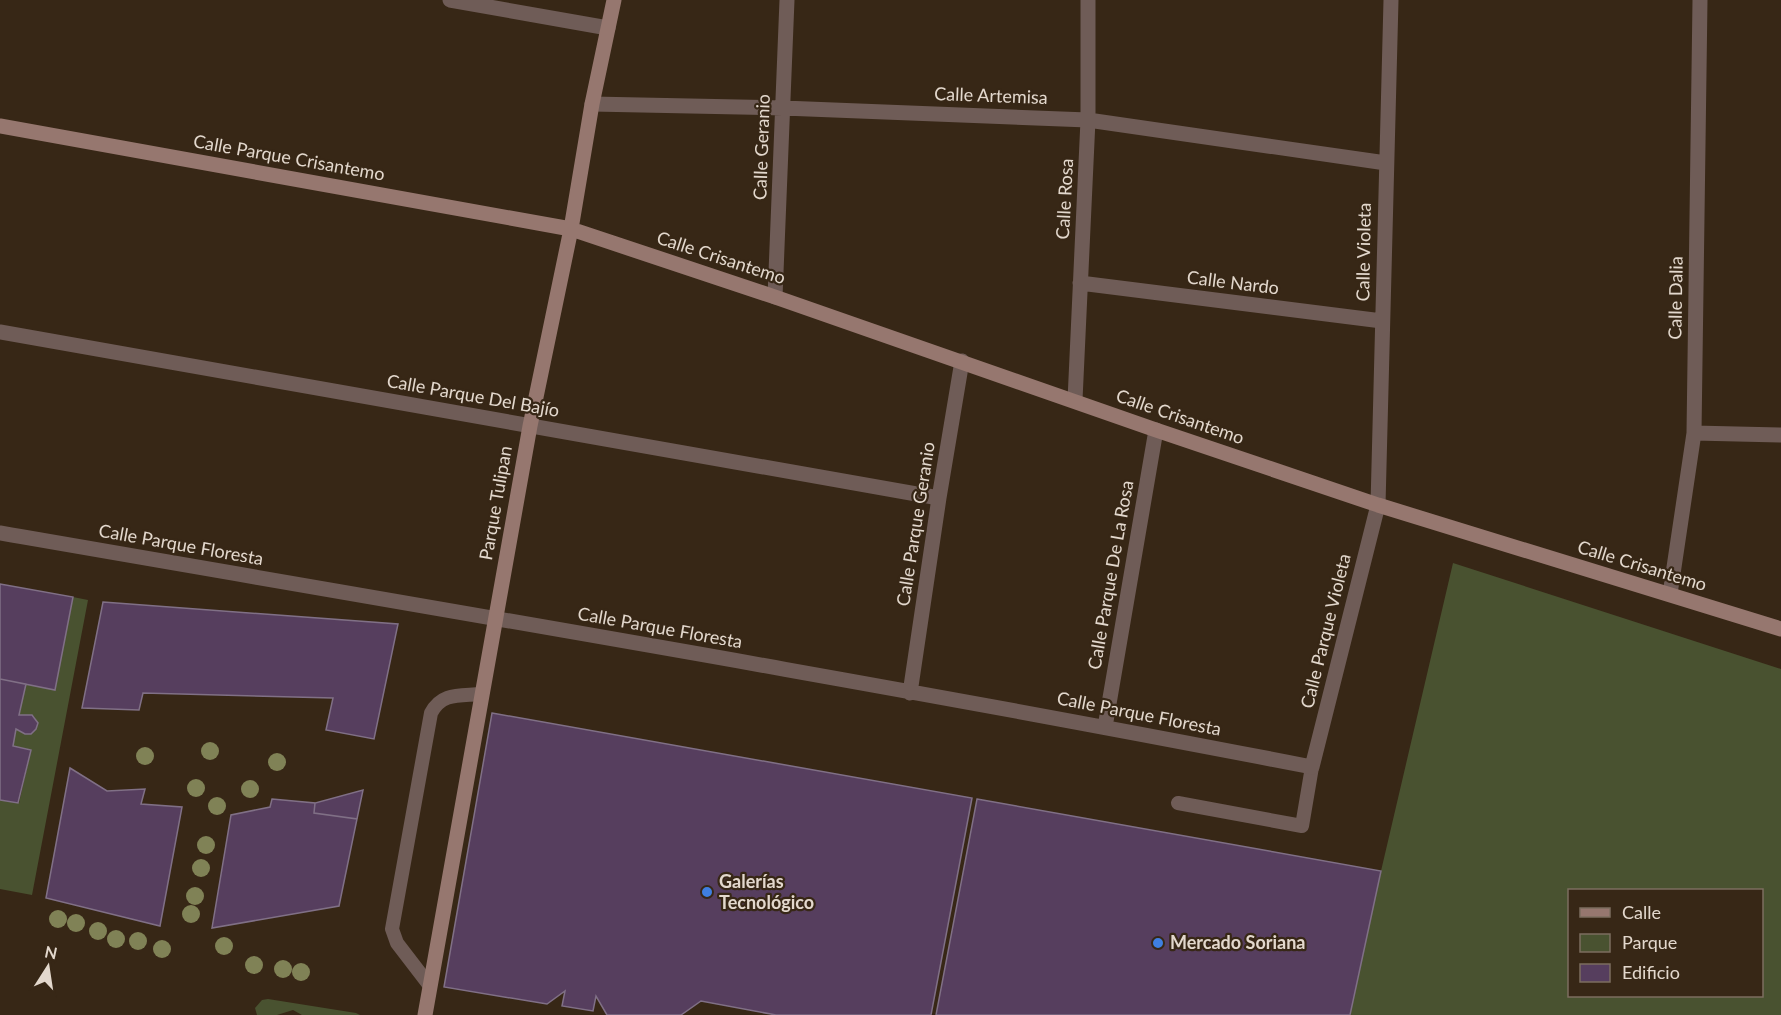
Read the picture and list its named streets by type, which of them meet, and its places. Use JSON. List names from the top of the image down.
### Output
{
  "streets": {
    "main road": ["Calle Parque Crisantemo", "Calle Crisantemo", "Parque Tulipan"],
    "street": [
      "Calle Artemisa",
      "Calle Geranio",
      "Calle Rosa",
      "Calle Violeta",
      "Calle Nardo",
      "Calle Dalia",
      "Calle Parque Del Bajío",
      "Calle Parque Geranio",
      "Calle Parque Floresta",
      "Calle Parque De La Rosa",
      "Calle Parque Violeta"
    ]
  },
  "crossings": [
    ["Calle Artemisa", "Calle Geranio"],
    ["Calle Artemisa", "Calle Rosa"],
    ["Calle Artemisa", "Calle Violeta"],
    ["Calle Artemisa", "Parque Tulipan"],
    ["Calle Geranio", "Calle Crisantemo"],
    ["Calle Parque Crisantemo", "Calle Crisantemo"],
    ["Calle Parque Crisantemo", "Parque Tulipan"],
    ["Calle Rosa", "Calle Crisantemo"],
    ["Calle Rosa", "Calle Nardo"],
    ["Calle Violeta", "Calle Crisantemo"],
    ["Calle Violeta", "Calle Nardo"],
    ["Calle Violeta", "Calle Parque Violeta"],
    ["Calle Crisantemo", "Calle Dalia"],
    ["Calle Crisantemo", "Parque Tulipan"],
    ["Calle Crisantemo", "Calle Parque Geranio"],
    ["Calle Crisantemo", "Calle Parque De La Rosa"],
    ["Calle Crisantemo", "Calle Parque Violeta"],
    ["Calle Parque Del Bajío", "Parque Tulipan"],
    ["Calle Parque Del Bajío", "Calle Parque Geranio"],
    ["Parque Tulipan", "Calle Parque Floresta"],
    ["Calle Parque Geranio", "Calle Parque Floresta"],
    ["Calle Parque Floresta", "Calle Parque De La Rosa"],
    ["Calle Parque Floresta", "Calle Parque Violeta"]
  ],
  "places": ["Galerías Tecnológico", "Mercado Soriana"],
  "legend": ["Calle", "Parque", "Edificio"],
  "north": "top"
}
